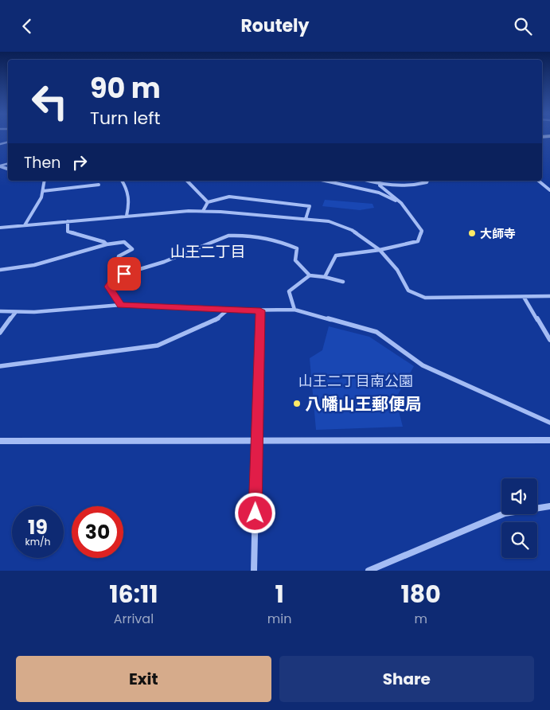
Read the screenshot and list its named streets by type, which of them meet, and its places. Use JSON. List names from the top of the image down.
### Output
{
  "districts": ["山王二丁目"],
  "parks": ["山王二丁目南公園"],
  "places": ["大師寺", "八幡山王郵便局"],
  "page": {
    "header": "Routely",
    "turn": ["90 m", "Turn left"],
    "then": "Then",
    "speed": "19 km/h",
    "limit": "30",
    "eta": [
      "16:11",
      "Arrival",
      "1",
      "min",
      "180",
      "m"
    ],
    "buttons": ["Exit", "Share"]
  }
}
